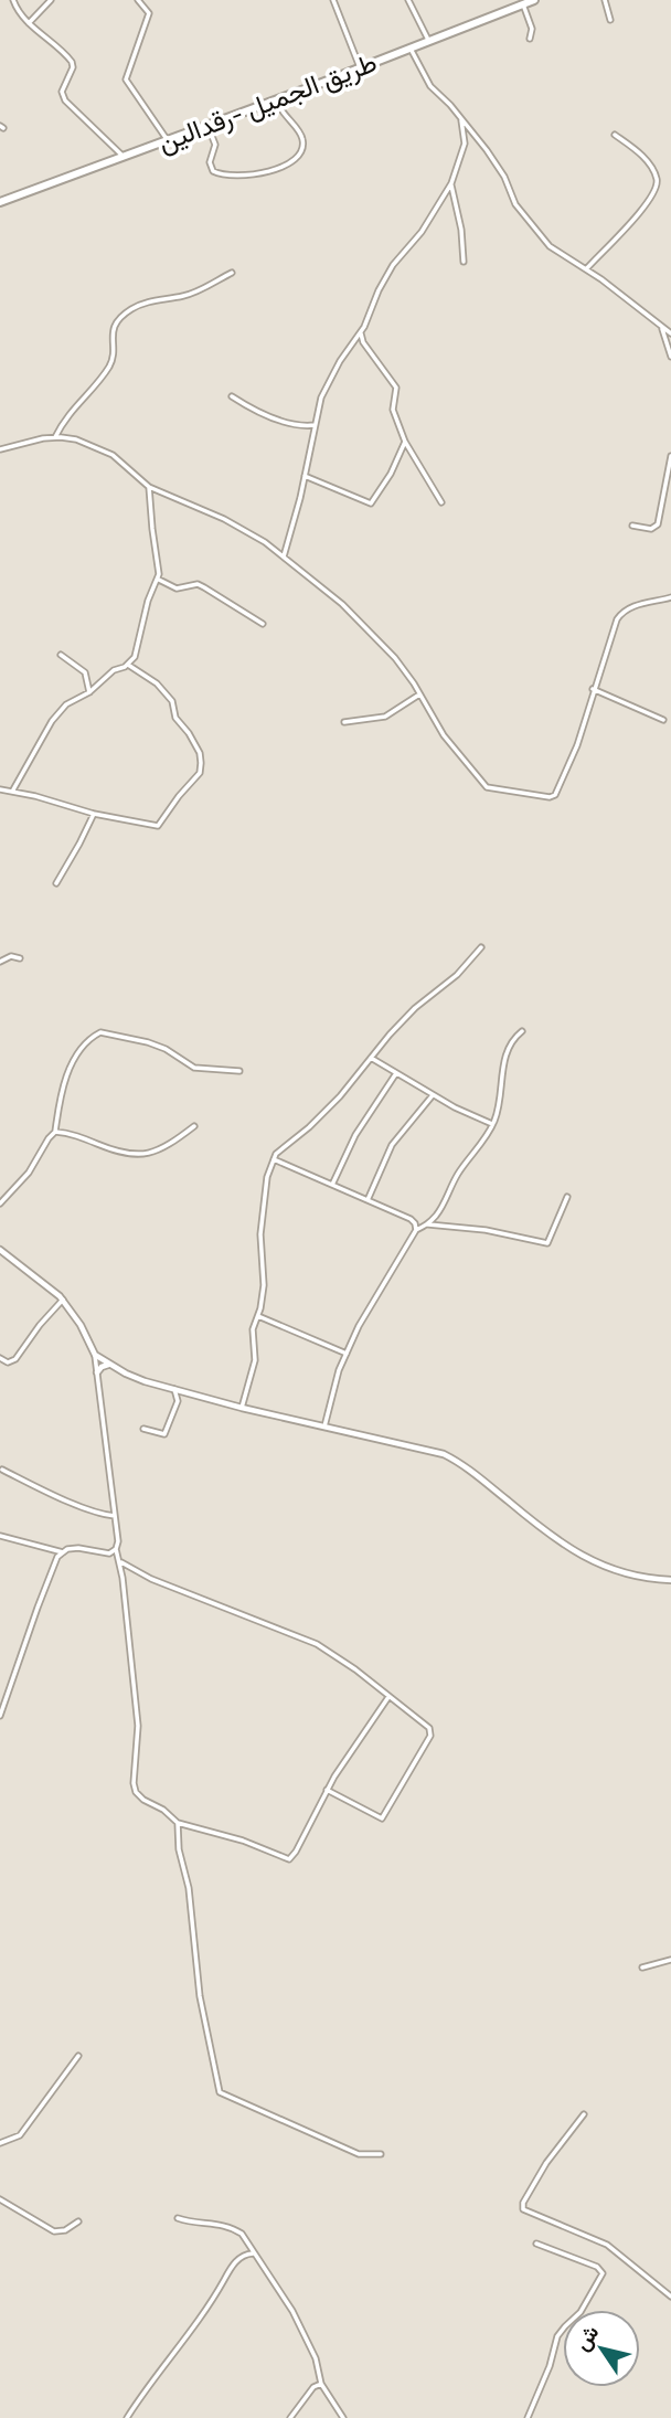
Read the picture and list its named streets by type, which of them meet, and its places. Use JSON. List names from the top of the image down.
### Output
{
  "streets": {
    "main road": ["طريق الجميل -رقدالين"]
  },
  "north": "top left"
}
